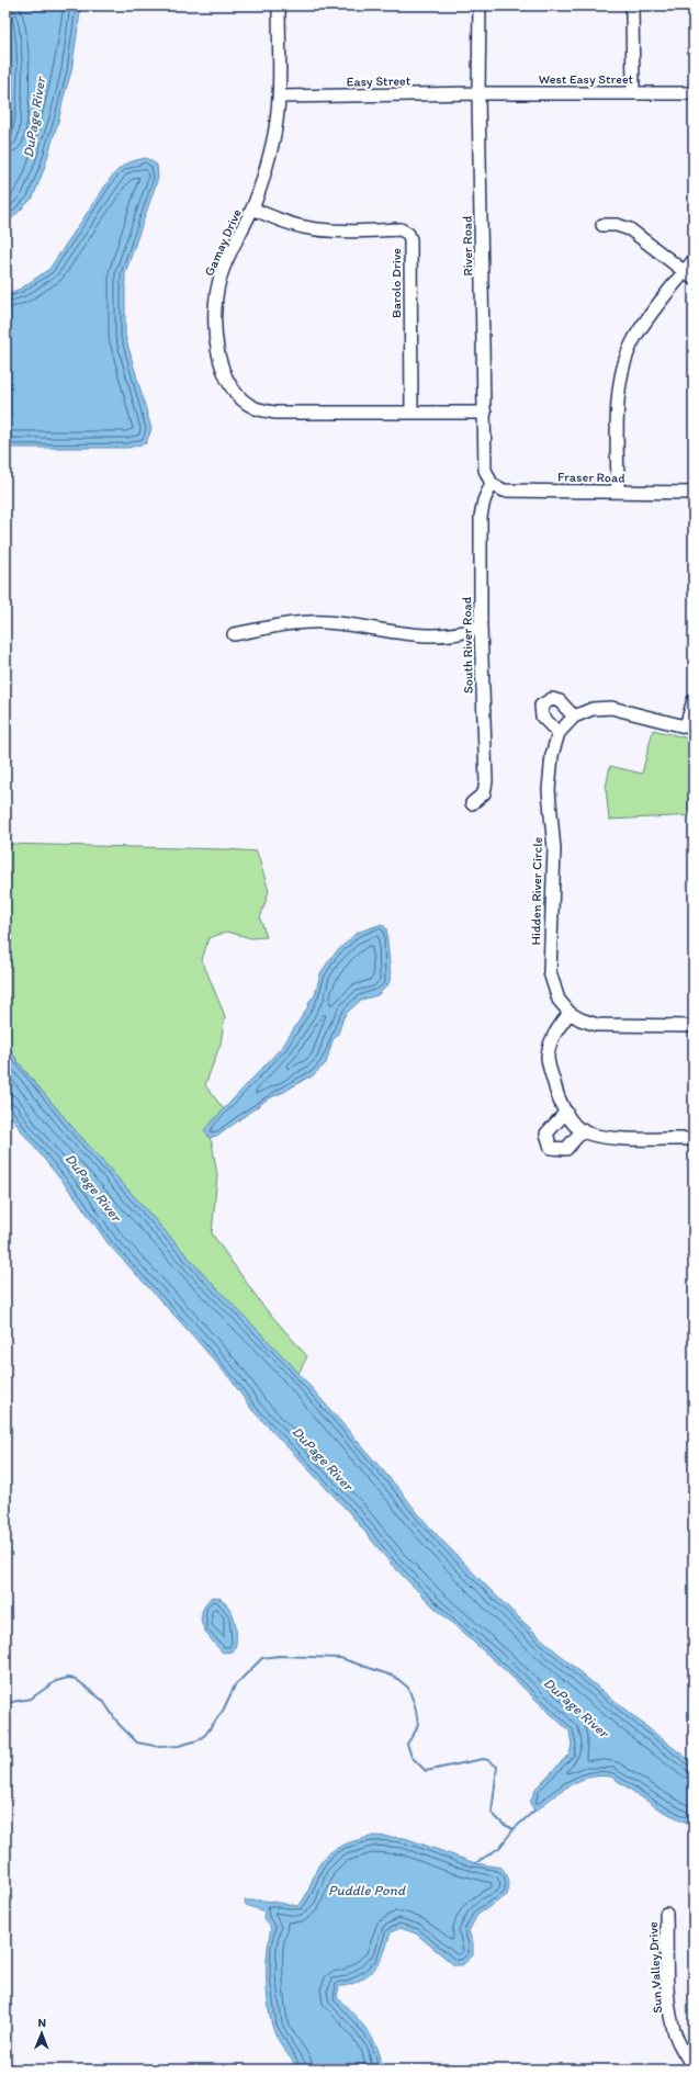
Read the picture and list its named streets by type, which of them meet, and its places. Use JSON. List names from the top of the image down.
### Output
{
  "streets": {
    "street": [
      "West Easy Street",
      "Easy Street",
      "Gamay Drive",
      "River Road",
      "Barolo Drive",
      "Fraser Road",
      "South River Road",
      "Hidden River Circle",
      "Sun Valley Drive"
    ]
  },
  "crossings": [
    ["West Easy Street", "Easy Street"],
    ["West Easy Street", "River Road"],
    ["Easy Street", "Gamay Drive"],
    ["Easy Street", "River Road"],
    ["Gamay Drive", "River Road"],
    ["Gamay Drive", "Barolo Drive"],
    ["River Road", "Fraser Road"],
    ["River Road", "South River Road"],
    ["Fraser Road", "South River Road"]
  ],
  "water": ["DuPage River", "Puddle Pond"],
  "north": "top"
}
